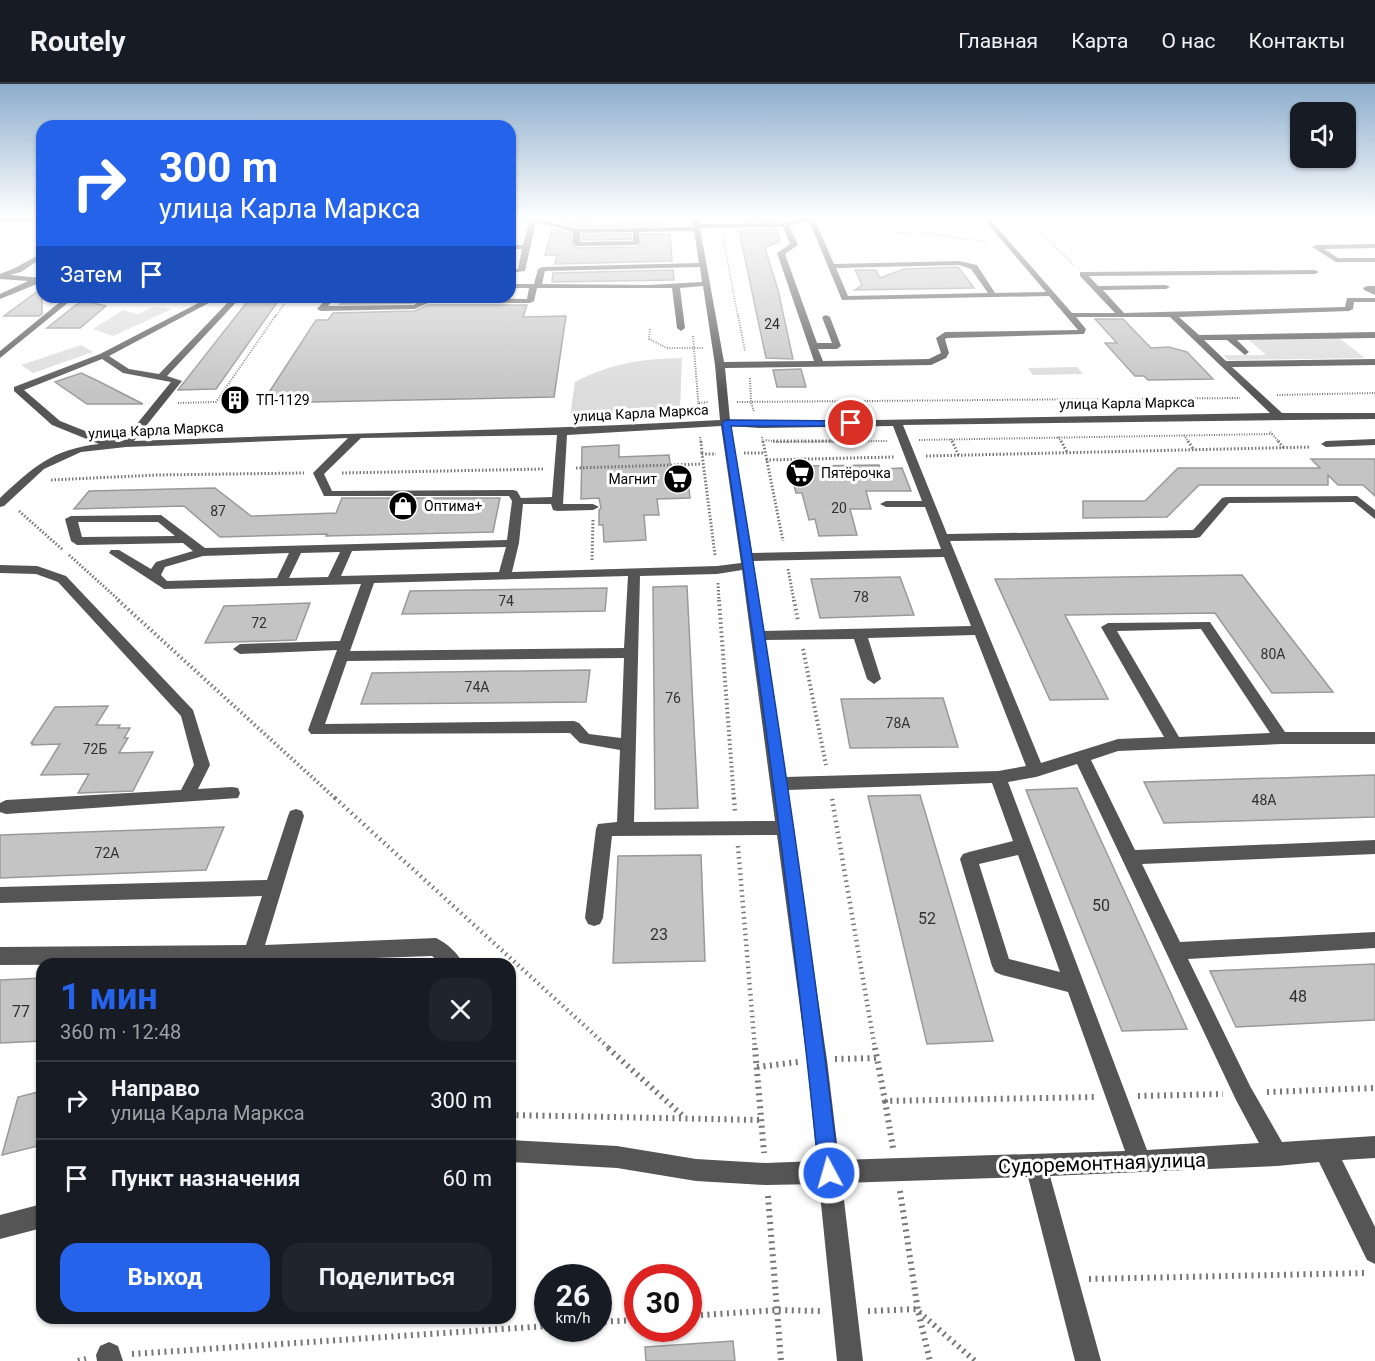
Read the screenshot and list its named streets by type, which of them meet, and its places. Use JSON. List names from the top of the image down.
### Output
{
  "streets": {
    "street": ["улица Карла Маркса", "Судоремонтная улица"]
  },
  "places": {
    "building": ["ТП-1129"],
    "supermarket": ["Пятёрочка", "Магнит"],
    "shop": ["Оптима+"]
  },
  "house_numbers": [
    "24",
    "20",
    "87",
    "78",
    "74",
    "72",
    "80А",
    "74А",
    "76",
    "78А",
    "72Б",
    "48А",
    "72А",
    "50",
    "52",
    "23",
    "48",
    "77"
  ],
  "page": {
    "header": "Routely",
    "nav": [
      "Главная",
      "Карта",
      "О нас",
      "Контакты"
    ],
    "turn": ["300 m", "улица Карла Маркса"],
    "then": "Затем",
    "heading": ["1 мин", "360 m · 12:48"],
    "list": [
      {
        "name": "Направо",
        "note": "улица Карла Маркса",
        "value": "300 m"
      },
      {
        "name": "Пункт назначения",
        "value": "60 m"
      }
    ],
    "buttons": ["Выход", "Поделиться"],
    "speed": "26 km/h",
    "limit": "30"
  }
}
